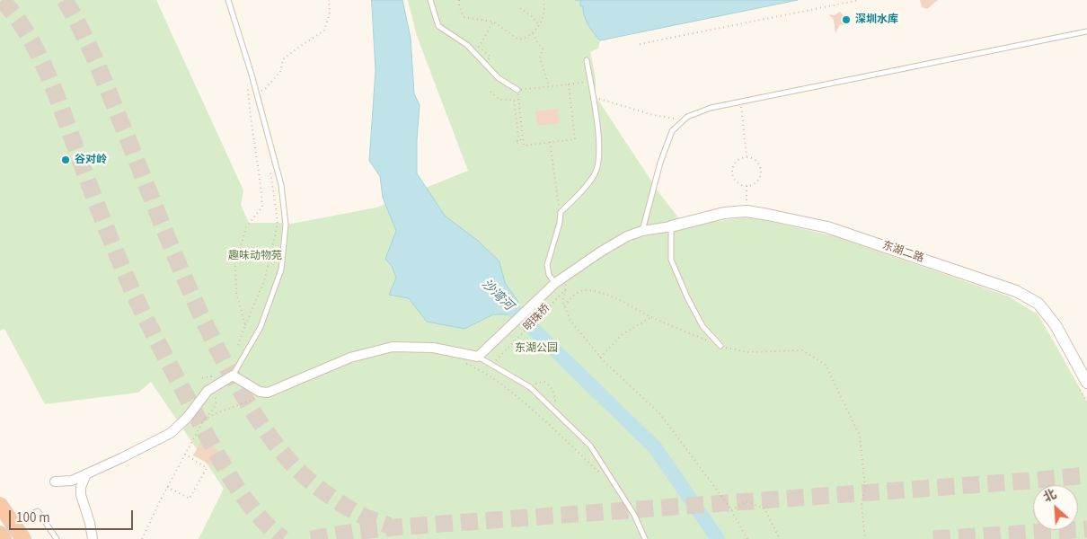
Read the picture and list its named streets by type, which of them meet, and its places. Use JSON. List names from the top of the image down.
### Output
{
  "streets": {
    "street": ["东湖二路", "明珠桥"]
  },
  "crossings": [
    ["东湖二路", "明珠桥"]
  ],
  "water": ["沙湾河"],
  "parks": ["趣味动物苑", "东湖公园"],
  "places": ["深圳水库", "谷对岭"],
  "scale_bar": "100 m",
  "north": "top left"
}
